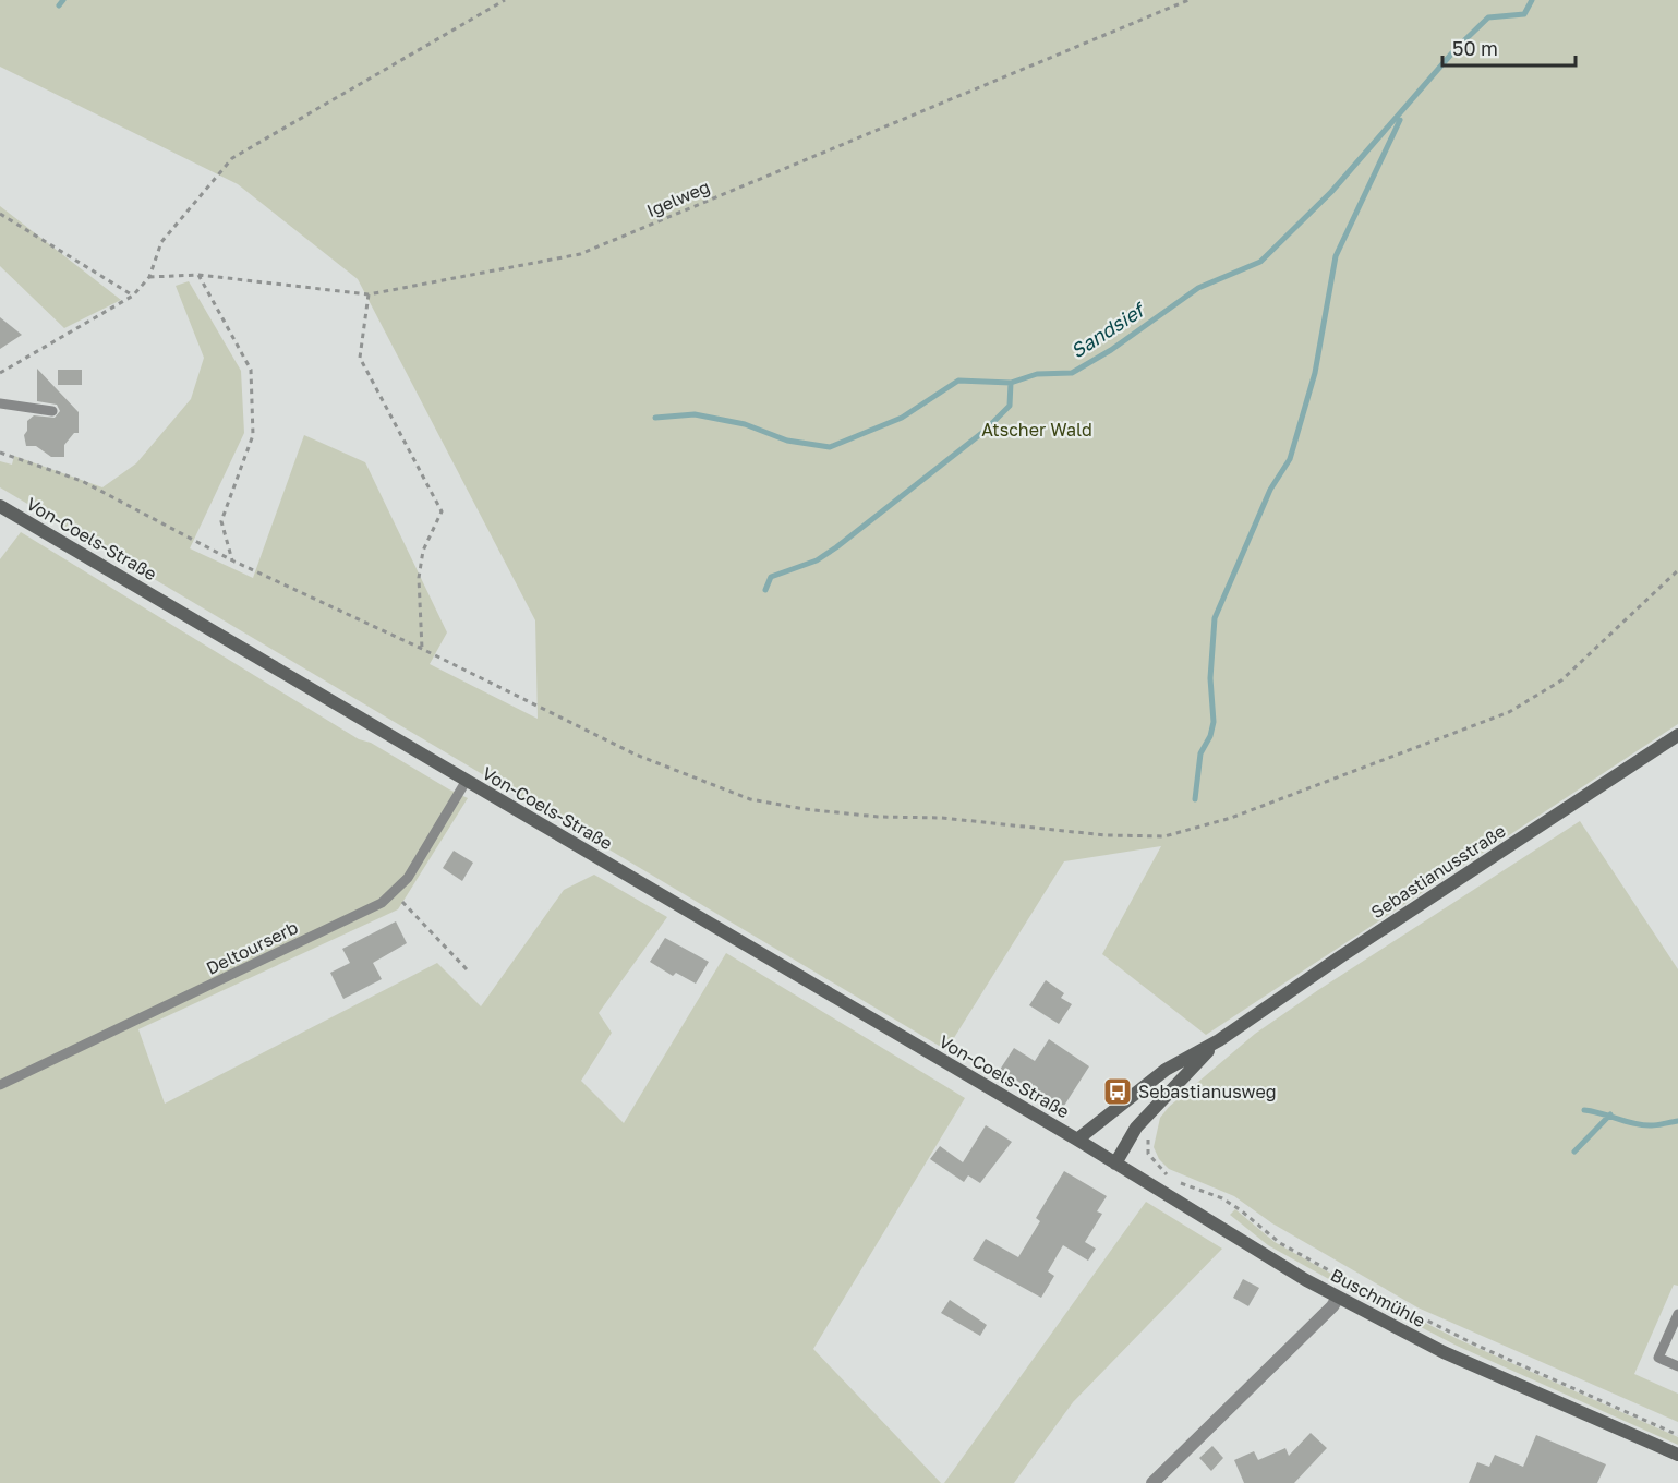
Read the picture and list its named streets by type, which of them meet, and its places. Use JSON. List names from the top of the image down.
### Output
{
  "streets": {
    "main road": ["Von-Coels-Straße", "Sebastianusstraße", "Buschmühle"],
    "lane": ["Deltourserb"],
    "path": ["Igelweg"]
  },
  "crossings": [
    ["Von-Coels-Straße", "Sebastianusstraße"],
    ["Von-Coels-Straße", "Deltourserb"],
    ["Von-Coels-Straße", "Buschmühle"],
    ["Sebastianusstraße", "Buschmühle"]
  ],
  "water": ["Sandsief"],
  "parks": ["Atscher Wald"],
  "places": {
    "bus stop": ["Sebastianusweg"]
  },
  "scale_bar": "50 m"
}
